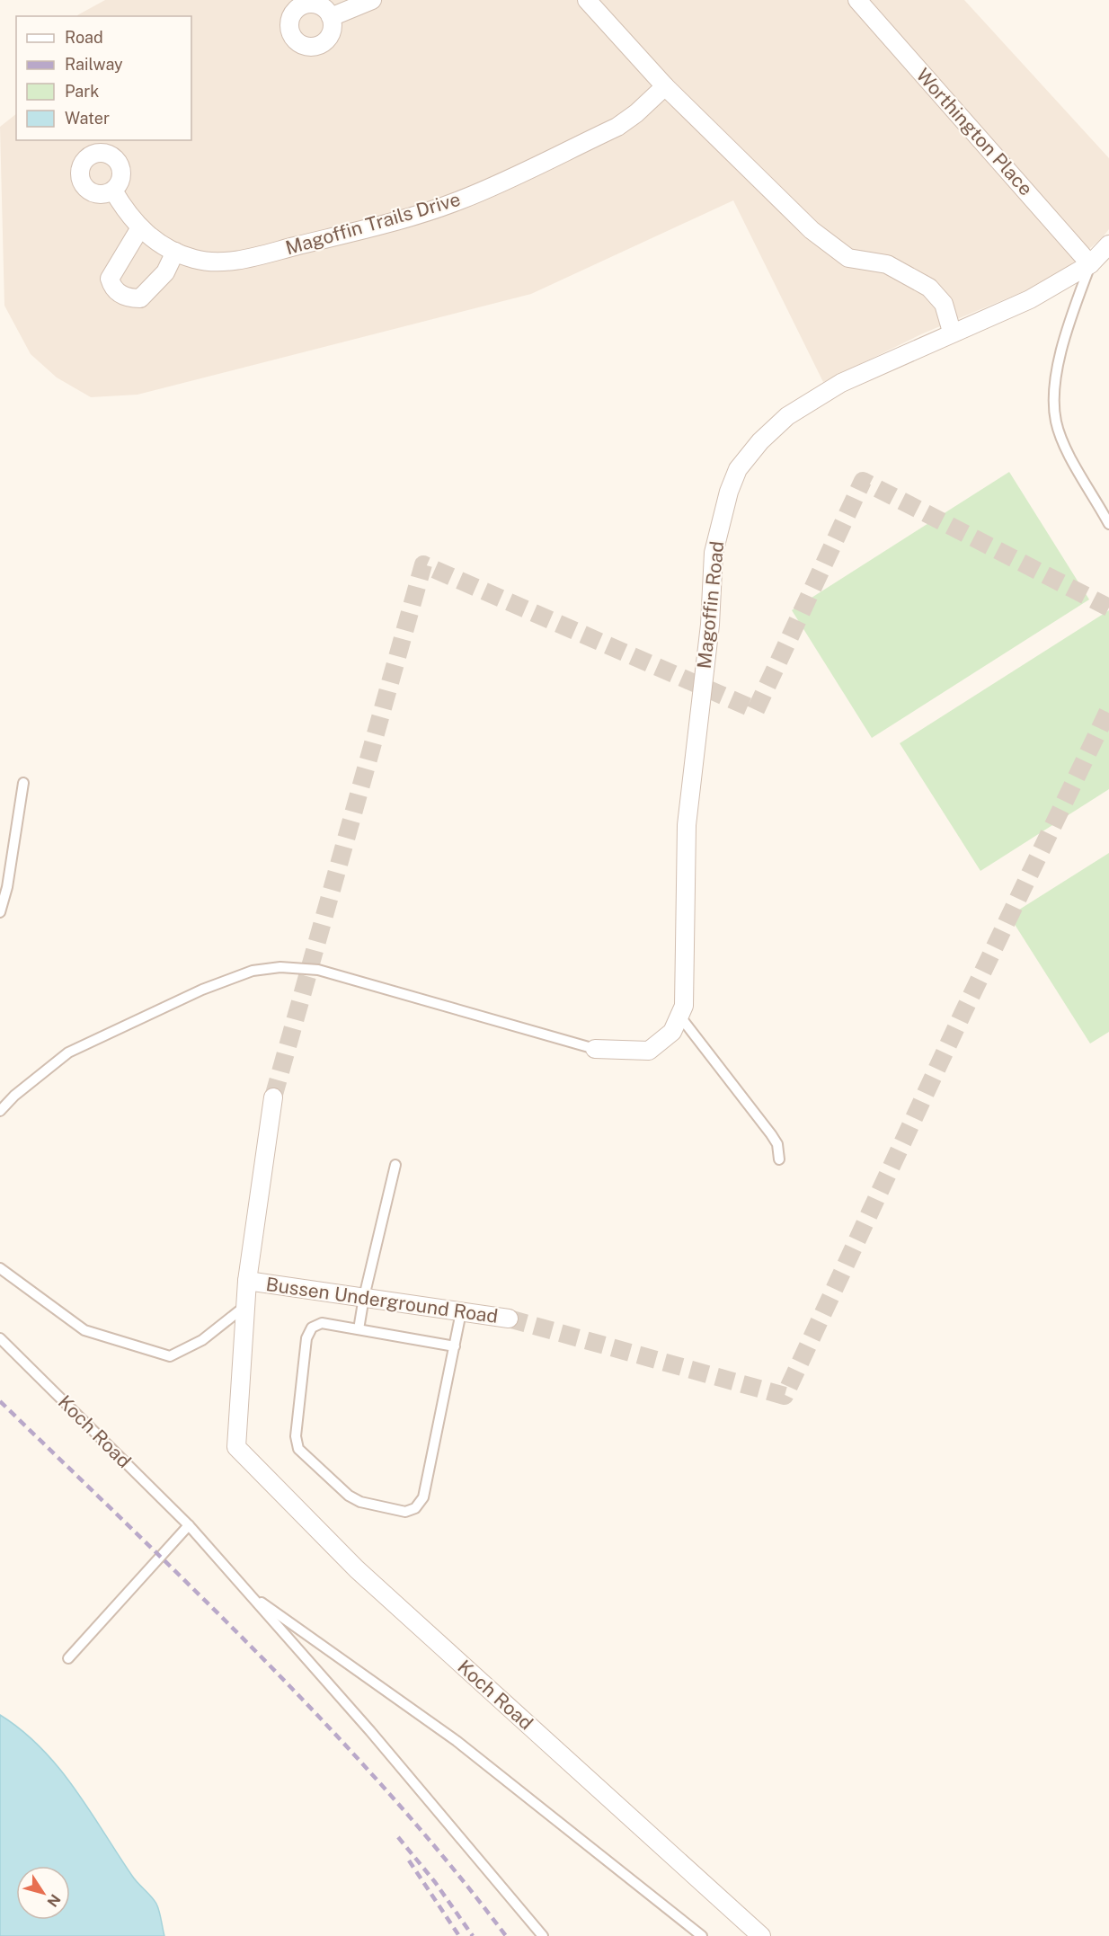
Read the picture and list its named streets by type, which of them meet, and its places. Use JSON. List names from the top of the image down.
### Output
{
  "streets": {
    "street": [
      "Worthington Place",
      "Magoffin Trails Drive",
      "Magoffin Road",
      "Bussen Underground Road",
      "Koch Road"
    ]
  },
  "crossings": [
    ["Worthington Place", "Magoffin Road"]
  ],
  "legend": [
    "Road",
    "Railway",
    "Park",
    "Water"
  ],
  "north": "bottom right"
}
